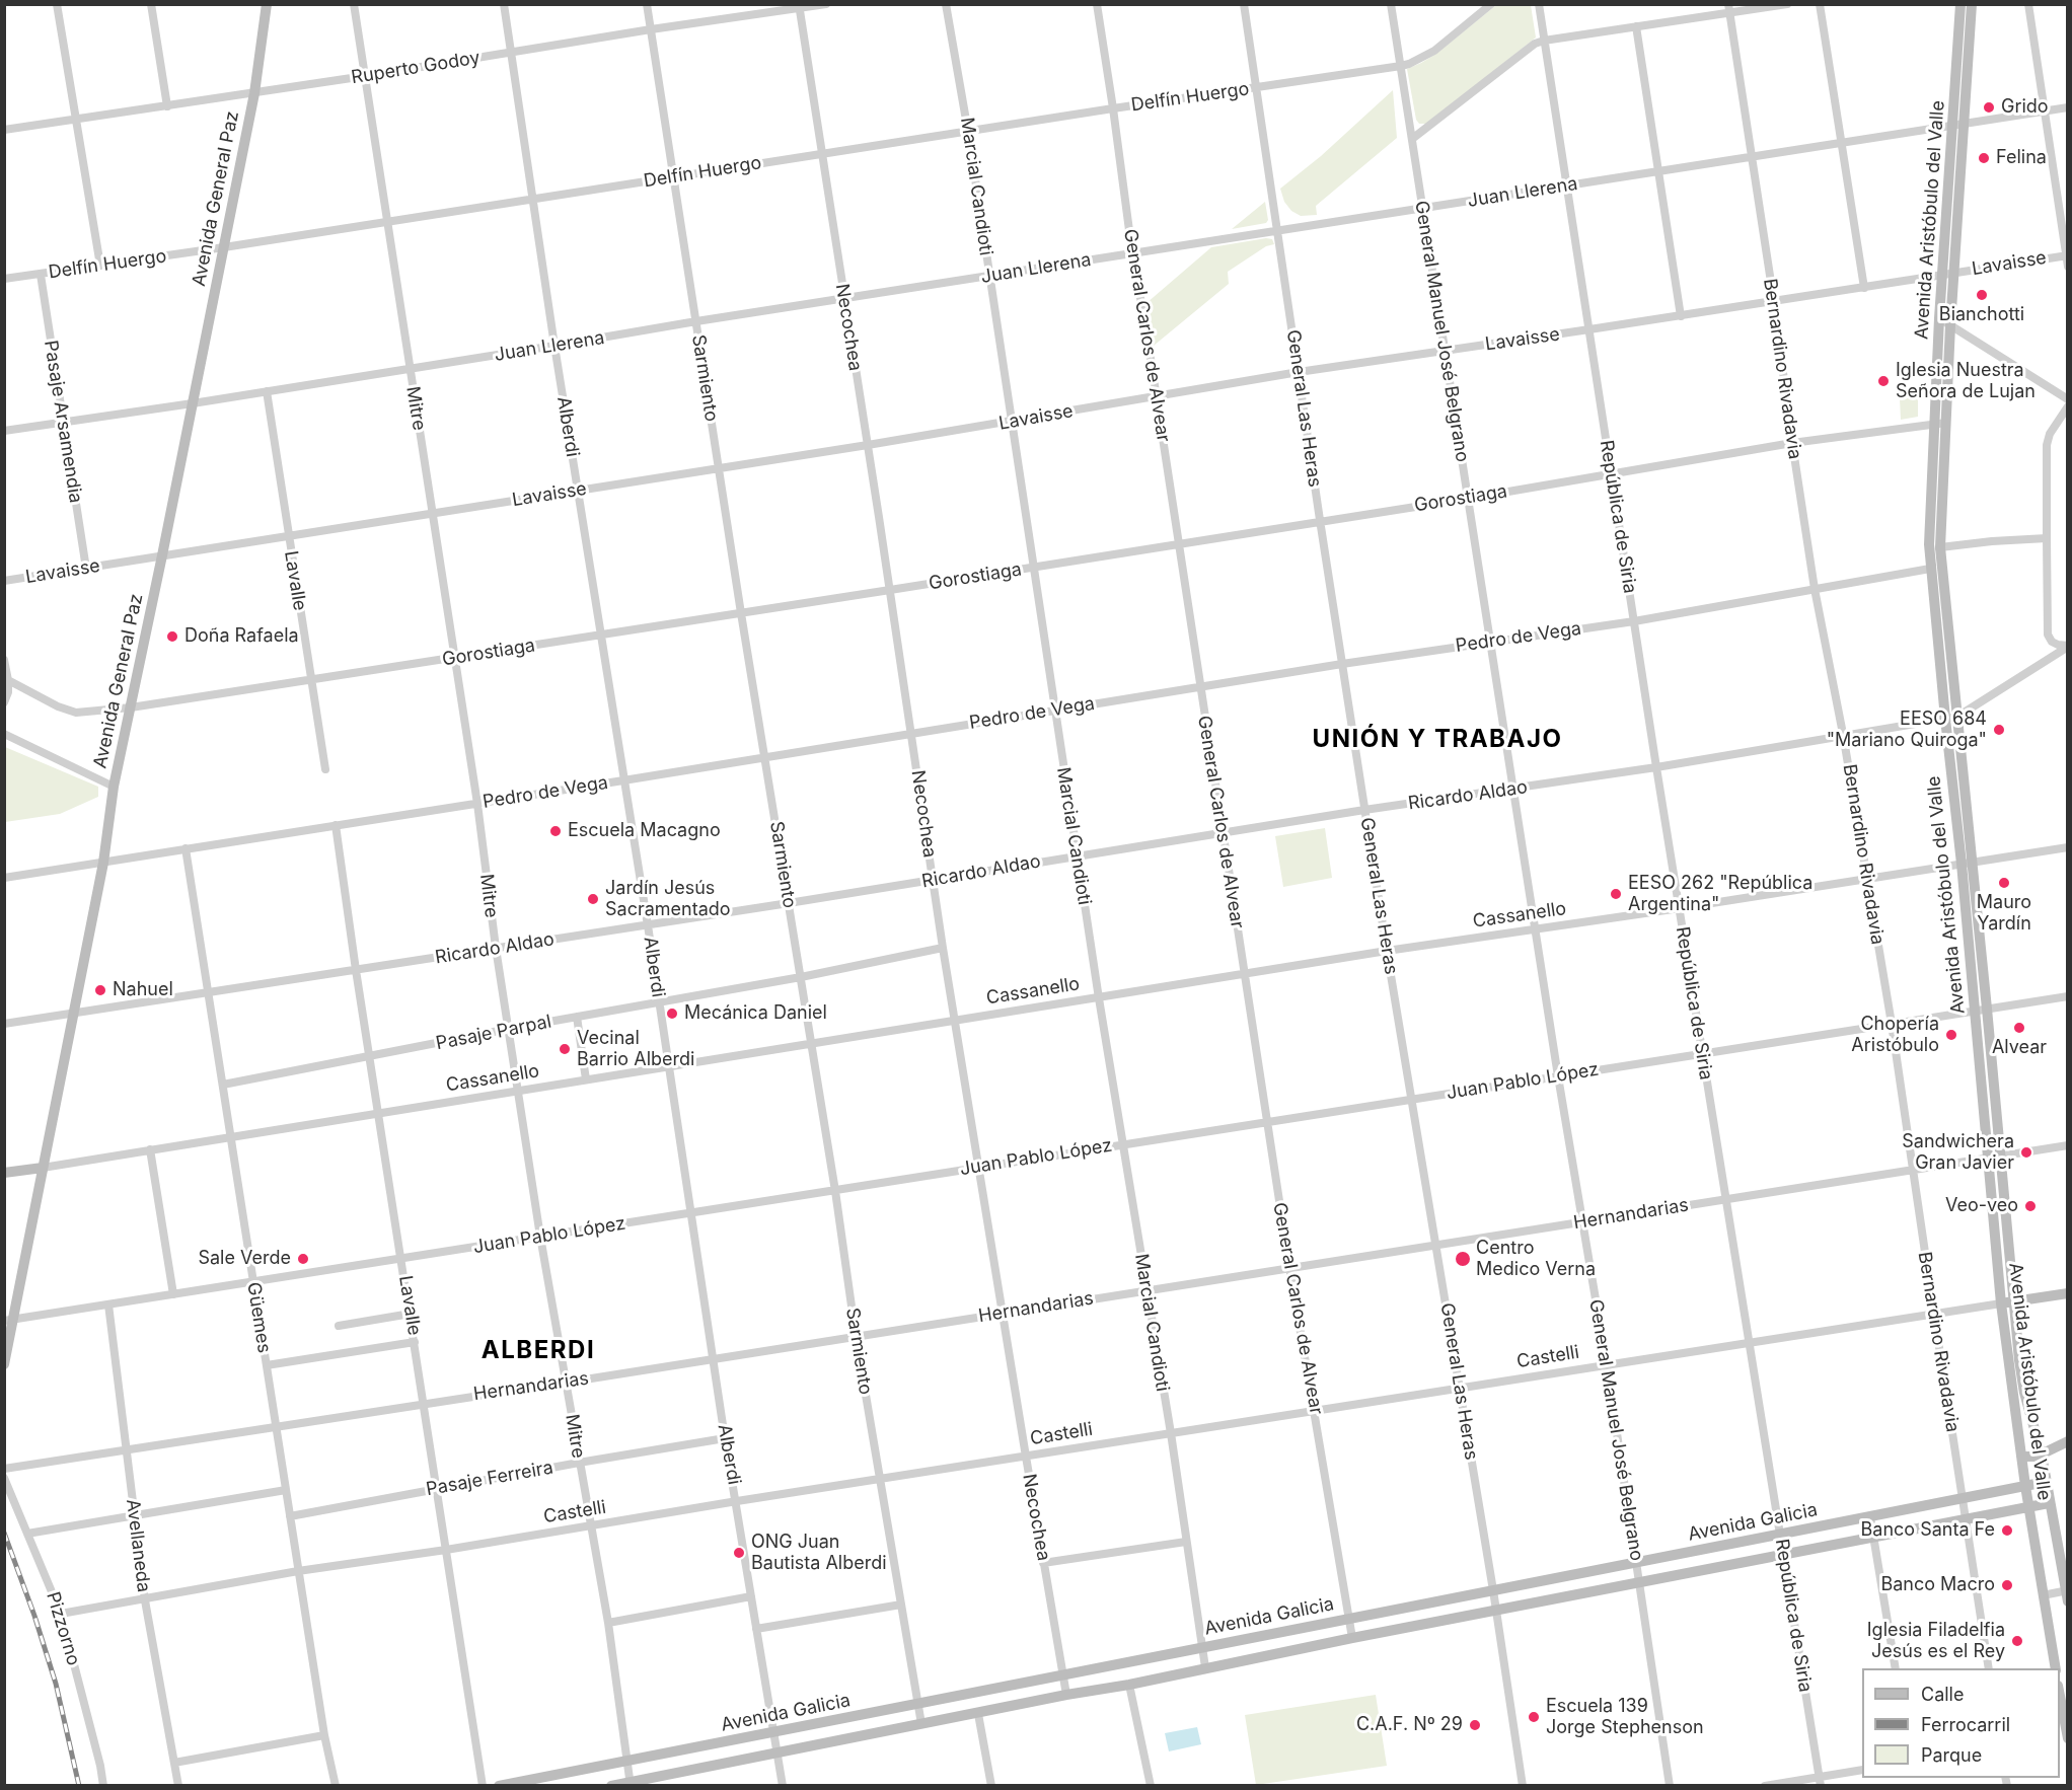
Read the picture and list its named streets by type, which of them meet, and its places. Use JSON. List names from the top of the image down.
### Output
{
  "streets": {
    "main road": [
      "Avenida General Paz",
      "Avenida Aristóbulo del Valle",
      "Cassanello",
      "Castelli",
      "Avenida Galicia"
    ],
    "street": [
      "Ruperto Godoy",
      "Delfín Huergo",
      "Marcial Candioti",
      "Juan Llerena",
      "Lavaisse",
      "Necochea",
      "General Manuel José Belgrano",
      "General Carlos de Alvear",
      "Bernardino Rivadavia",
      "Sarmiento",
      "Mitre",
      "General Las Heras",
      "Pasaje Arsamendia",
      "Alberdi",
      "Gorostiaga",
      "República de Siria",
      "Lavalle",
      "Pedro de Vega",
      "Ricardo Aldao",
      "Pasaje Parpal",
      "Juan Pablo López",
      "Hernandarias",
      "Güemes",
      "Pasaje Ferreira",
      "Avellaneda",
      "Pizzorno"
    ]
  },
  "crossings": [
    ["Ruperto Godoy", "Avenida General Paz"],
    ["Ruperto Godoy", "Necochea"],
    ["Ruperto Godoy", "Sarmiento"],
    ["Ruperto Godoy", "Mitre"],
    ["Ruperto Godoy", "Alberdi"],
    ["Delfín Huergo", "Marcial Candioti"],
    ["Delfín Huergo", "Avenida General Paz"],
    ["Delfín Huergo", "Necochea"],
    ["Delfín Huergo", "General Manuel José Belgrano"],
    ["Delfín Huergo", "General Carlos de Alvear"],
    ["Delfín Huergo", "Sarmiento"],
    ["Delfín Huergo", "Mitre"],
    ["Delfín Huergo", "General Las Heras"],
    ["Delfín Huergo", "Pasaje Arsamendia"],
    ["Delfín Huergo", "Alberdi"],
    ["Marcial Candioti", "Juan Llerena"],
    ["Marcial Candioti", "Lavaisse"],
    ["Marcial Candioti", "Gorostiaga"],
    ["Marcial Candioti", "Pedro de Vega"],
    ["Marcial Candioti", "Ricardo Aldao"],
    ["Marcial Candioti", "Cassanello"],
    ["Marcial Candioti", "Juan Pablo López"],
    ["Marcial Candioti", "Hernandarias"],
    ["Marcial Candioti", "Castelli"],
    ["Marcial Candioti", "Avenida Galicia"],
    ["Juan Llerena", "Avenida General Paz"],
    ["Juan Llerena", "Avenida Aristóbulo del Valle"],
    ["Juan Llerena", "Necochea"],
    ["Juan Llerena", "General Manuel José Belgrano"],
    ["Juan Llerena", "General Carlos de Alvear"],
    ["Juan Llerena", "Bernardino Rivadavia"],
    ["Juan Llerena", "Sarmiento"],
    ["Juan Llerena", "Mitre"],
    ["Juan Llerena", "General Las Heras"],
    ["Juan Llerena", "Pasaje Arsamendia"],
    ["Juan Llerena", "Alberdi"],
    ["Juan Llerena", "República de Siria"],
    ["Juan Llerena", "Lavalle"],
    ["Avenida General Paz", "Lavaisse"],
    ["Avenida General Paz", "Gorostiaga"],
    ["Avenida General Paz", "Pedro de Vega"],
    ["Avenida General Paz", "Ricardo Aldao"],
    ["Avenida General Paz", "Cassanello"],
    ["Avenida General Paz", "Juan Pablo López"],
    ["Avenida Aristóbulo del Valle", "Lavaisse"],
    ["Avenida Aristóbulo del Valle", "Gorostiaga"],
    ["Avenida Aristóbulo del Valle", "Pedro de Vega"],
    ["Avenida Aristóbulo del Valle", "Ricardo Aldao"],
    ["Avenida Aristóbulo del Valle", "Cassanello"],
    ["Avenida Aristóbulo del Valle", "Juan Pablo López"],
    ["Avenida Aristóbulo del Valle", "Hernandarias"],
    ["Avenida Aristóbulo del Valle", "Castelli"],
    ["Avenida Aristóbulo del Valle", "Avenida Galicia"],
    ["Lavaisse", "Necochea"],
    ["Lavaisse", "General Manuel José Belgrano"],
    ["Lavaisse", "General Carlos de Alvear"],
    ["Lavaisse", "Bernardino Rivadavia"],
    ["Lavaisse", "Sarmiento"],
    ["Lavaisse", "Mitre"],
    ["Lavaisse", "General Las Heras"],
    ["Lavaisse", "Pasaje Arsamendia"],
    ["Lavaisse", "Alberdi"],
    ["Lavaisse", "República de Siria"],
    ["Lavaisse", "Lavalle"],
    ["Necochea", "Gorostiaga"],
    ["Necochea", "Pedro de Vega"],
    ["Necochea", "Ricardo Aldao"],
    ["Necochea", "Cassanello"],
    ["Necochea", "Pasaje Parpal"],
    ["Necochea", "Juan Pablo López"],
    ["Necochea", "Hernandarias"],
    ["Necochea", "Castelli"],
    ["Necochea", "Avenida Galicia"],
    ["General Manuel José Belgrano", "Gorostiaga"],
    ["General Manuel José Belgrano", "Pedro de Vega"],
    ["General Manuel José Belgrano", "Ricardo Aldao"],
    ["General Manuel José Belgrano", "Cassanello"],
    ["General Manuel José Belgrano", "Juan Pablo López"],
    ["General Manuel José Belgrano", "Hernandarias"],
    ["General Manuel José Belgrano", "Castelli"],
    ["General Manuel José Belgrano", "Avenida Galicia"],
    ["General Carlos de Alvear", "Gorostiaga"],
    ["General Carlos de Alvear", "Pedro de Vega"],
    ["General Carlos de Alvear", "Ricardo Aldao"],
    ["General Carlos de Alvear", "Cassanello"],
    ["General Carlos de Alvear", "Juan Pablo López"],
    ["General Carlos de Alvear", "Hernandarias"],
    ["General Carlos de Alvear", "Castelli"],
    ["General Carlos de Alvear", "Avenida Galicia"],
    ["Bernardino Rivadavia", "Gorostiaga"],
    ["Bernardino Rivadavia", "Pedro de Vega"],
    ["Bernardino Rivadavia", "Ricardo Aldao"],
    ["Bernardino Rivadavia", "Cassanello"],
    ["Bernardino Rivadavia", "Juan Pablo López"],
    ["Bernardino Rivadavia", "Hernandarias"],
    ["Bernardino Rivadavia", "Castelli"],
    ["Bernardino Rivadavia", "Avenida Galicia"],
    ["Sarmiento", "Gorostiaga"],
    ["Sarmiento", "Pedro de Vega"],
    ["Sarmiento", "Ricardo Aldao"],
    ["Sarmiento", "Cassanello"],
    ["Sarmiento", "Pasaje Parpal"],
    ["Sarmiento", "Juan Pablo López"],
    ["Sarmiento", "Hernandarias"],
    ["Sarmiento", "Castelli"],
    ["Sarmiento", "Avenida Galicia"],
    ["Mitre", "Gorostiaga"],
    ["Mitre", "Pedro de Vega"],
    ["Mitre", "Ricardo Aldao"],
    ["Mitre", "Cassanello"],
    ["Mitre", "Pasaje Parpal"],
    ["Mitre", "Juan Pablo López"],
    ["Mitre", "Hernandarias"],
    ["Mitre", "Castelli"],
    ["Mitre", "Pasaje Ferreira"],
    ["Mitre", "Avenida Galicia"],
    ["General Las Heras", "Gorostiaga"],
    ["General Las Heras", "Pedro de Vega"],
    ["General Las Heras", "Ricardo Aldao"],
    ["General Las Heras", "Cassanello"],
    ["General Las Heras", "Juan Pablo López"],
    ["General Las Heras", "Hernandarias"],
    ["General Las Heras", "Castelli"],
    ["General Las Heras", "Avenida Galicia"],
    ["Alberdi", "Gorostiaga"],
    ["Alberdi", "Pedro de Vega"],
    ["Alberdi", "Ricardo Aldao"],
    ["Alberdi", "Cassanello"],
    ["Alberdi", "Pasaje Parpal"],
    ["Alberdi", "Juan Pablo López"],
    ["Alberdi", "Hernandarias"],
    ["Alberdi", "Castelli"],
    ["Alberdi", "Pasaje Ferreira"],
    ["Alberdi", "Avenida Galicia"],
    ["Gorostiaga", "República de Siria"],
    ["Gorostiaga", "Lavalle"],
    ["República de Siria", "Pedro de Vega"],
    ["República de Siria", "Ricardo Aldao"],
    ["República de Siria", "Cassanello"],
    ["República de Siria", "Juan Pablo López"],
    ["República de Siria", "Hernandarias"],
    ["República de Siria", "Castelli"],
    ["República de Siria", "Avenida Galicia"],
    ["Lavalle", "Pedro de Vega"],
    ["Lavalle", "Ricardo Aldao"],
    ["Lavalle", "Cassanello"],
    ["Lavalle", "Pasaje Parpal"],
    ["Lavalle", "Juan Pablo López"],
    ["Lavalle", "Hernandarias"],
    ["Lavalle", "Castelli"],
    ["Lavalle", "Pasaje Ferreira"],
    ["Pedro de Vega", "Güemes"],
    ["Ricardo Aldao", "Güemes"],
    ["Cassanello", "Güemes"],
    ["Pasaje Parpal", "Güemes"],
    ["Juan Pablo López", "Güemes"],
    ["Juan Pablo López", "Avellaneda"],
    ["Hernandarias", "Güemes"],
    ["Hernandarias", "Avellaneda"],
    ["Güemes", "Castelli"],
    ["Güemes", "Pasaje Ferreira"],
    ["Castelli", "Avellaneda"],
    ["Castelli", "Pizzorno"]
  ],
  "districts": ["UNIÓN Y TRABAJO", "ALBERDI"],
  "places": [
    "Grido",
    "Felina",
    "Bianchotti",
    "Iglesia Nuestra Señora de Lujan",
    "Doña Rafaela",
    "EESO 684 \"Mariano Quiroga\"",
    "Escuela Macagno",
    "Mauro Yardín",
    "EESO 262 \"República Argentina\"",
    "Jardín Jesús Sacramentado",
    "Nahuel",
    "Mecánica Daniel",
    "Alvear",
    "Chopería Aristóbulo",
    "Vecinal Barrio Alberdi",
    "Sandwichera Gran Javier",
    "Veo-veo",
    "Sale Verde",
    "Centro Medico Verna",
    "Banco Santa Fe",
    "ONG Juan Bautista Alberdi",
    "Banco Macro",
    "Iglesia Filadelfia Jesús es el Rey",
    "Escuela 139 Jorge Stephenson",
    "C.A.F. Nº 29"
  ],
  "legend": ["Calle", "Ferrocarril", "Parque"]
}
